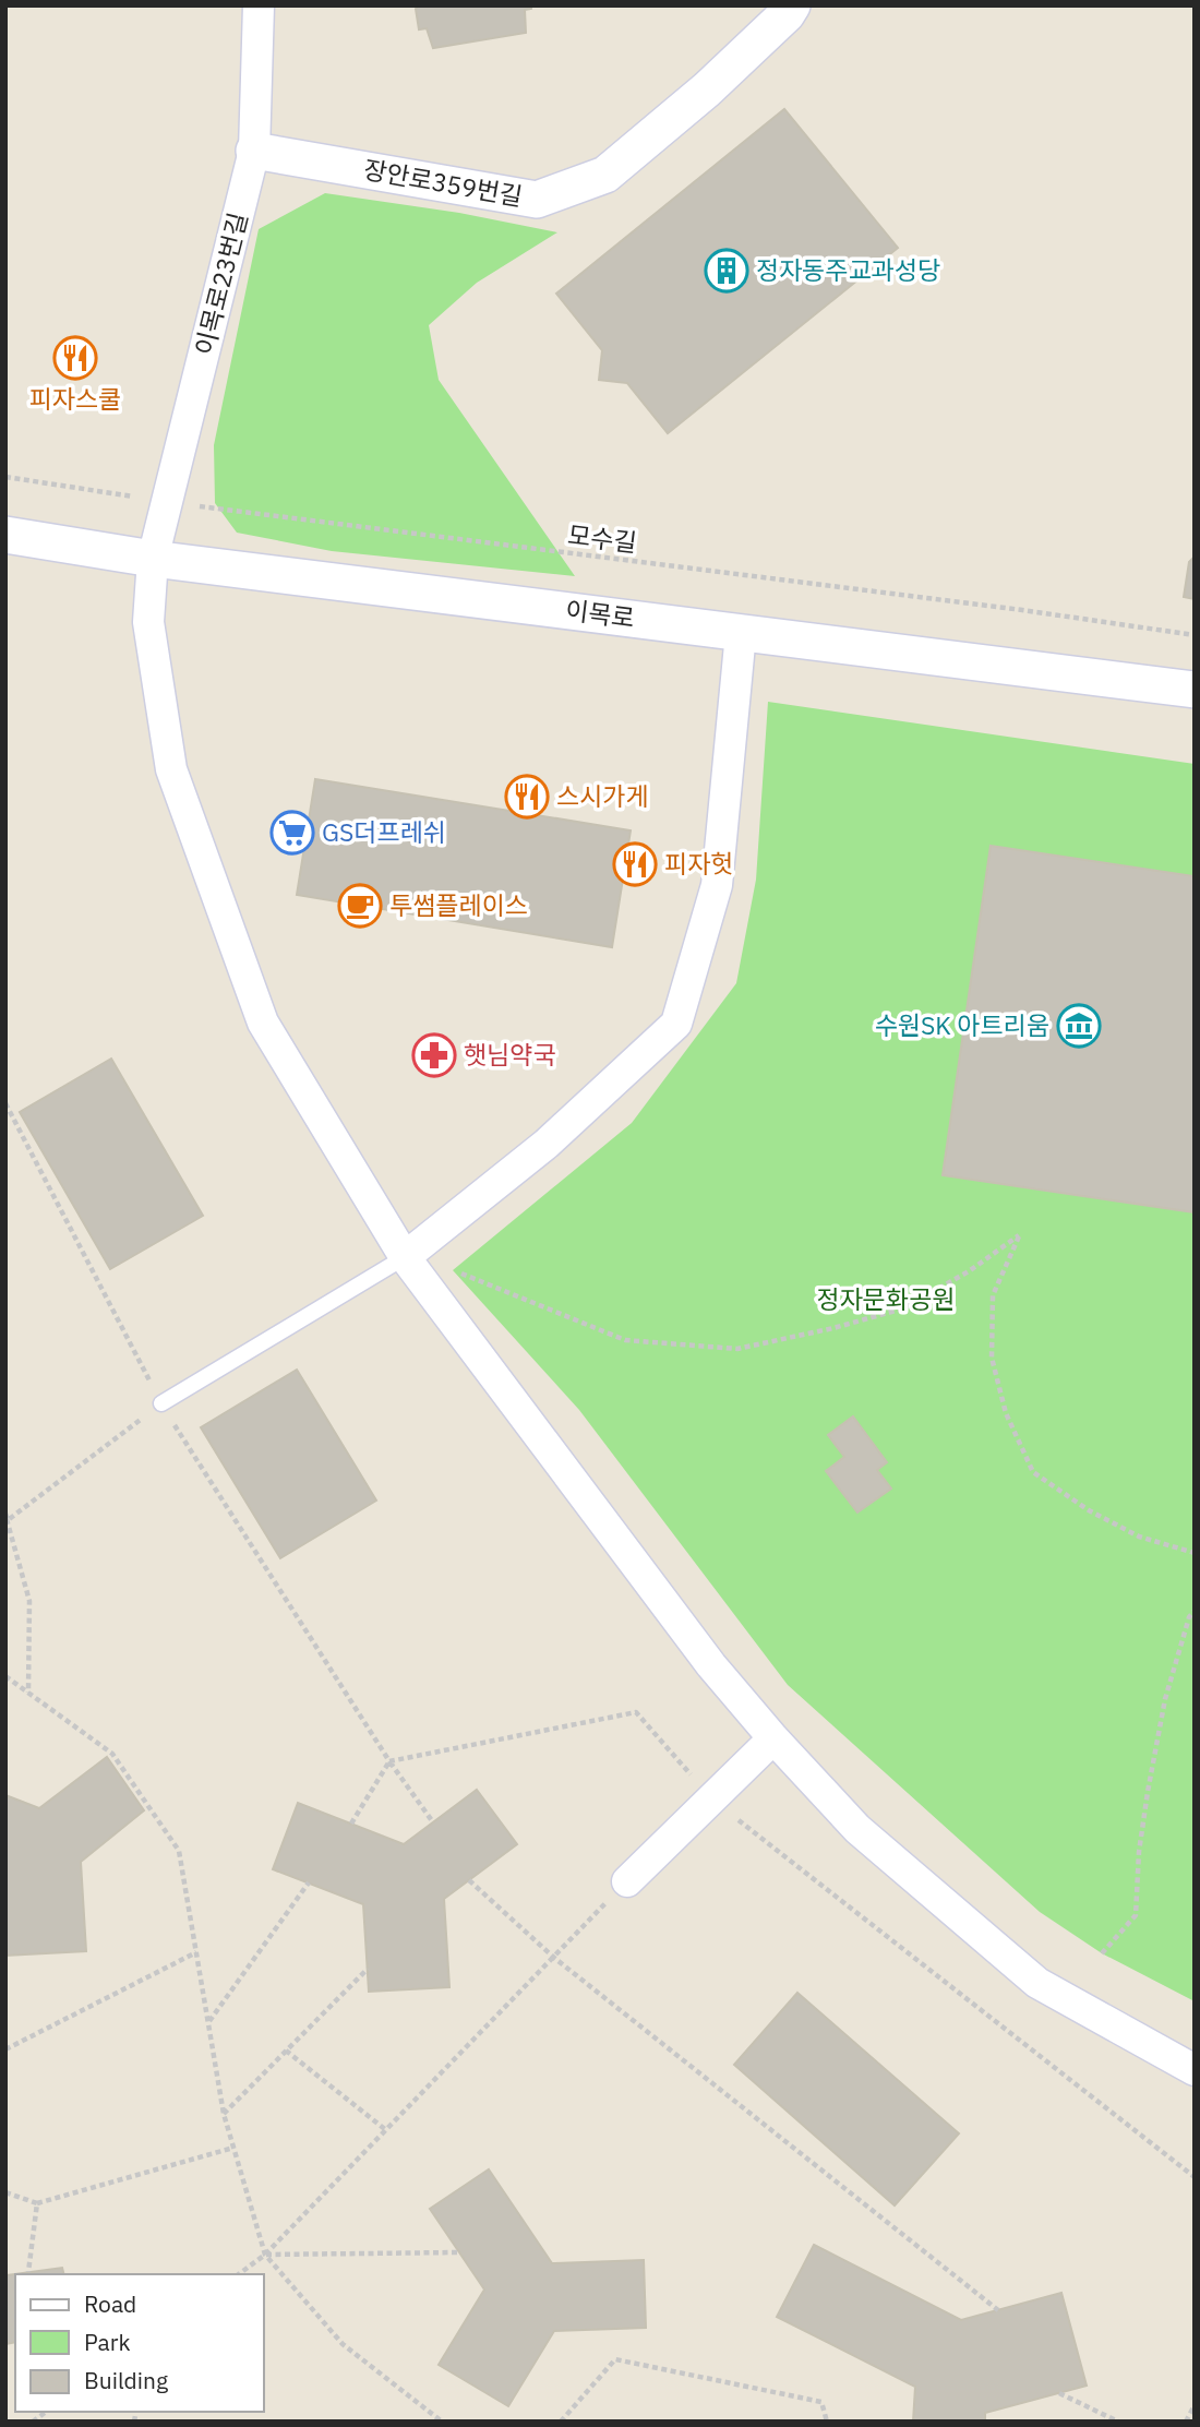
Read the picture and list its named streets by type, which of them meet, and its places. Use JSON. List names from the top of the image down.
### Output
{
  "streets": {
    "street": ["장안로359번길", "이목로23번길", "이목로"],
    "path": ["모수길"]
  },
  "crossings": [
    ["장안로359번길", "이목로23번길"],
    ["이목로23번길", "이목로"]
  ],
  "parks": ["정자문화공원"],
  "places": {
    "building": ["정자동주교과성당"],
    "restaurant": ["피자스쿨", "스시가게", "피자헛"],
    "supermarket": ["GS더프레쉬"],
    "cafe": ["투썸플레이스"],
    "museum": ["수원SK 아트리움"],
    "pharmacy": ["햇님약국"]
  },
  "legend": ["Road", "Park", "Building"]
}
